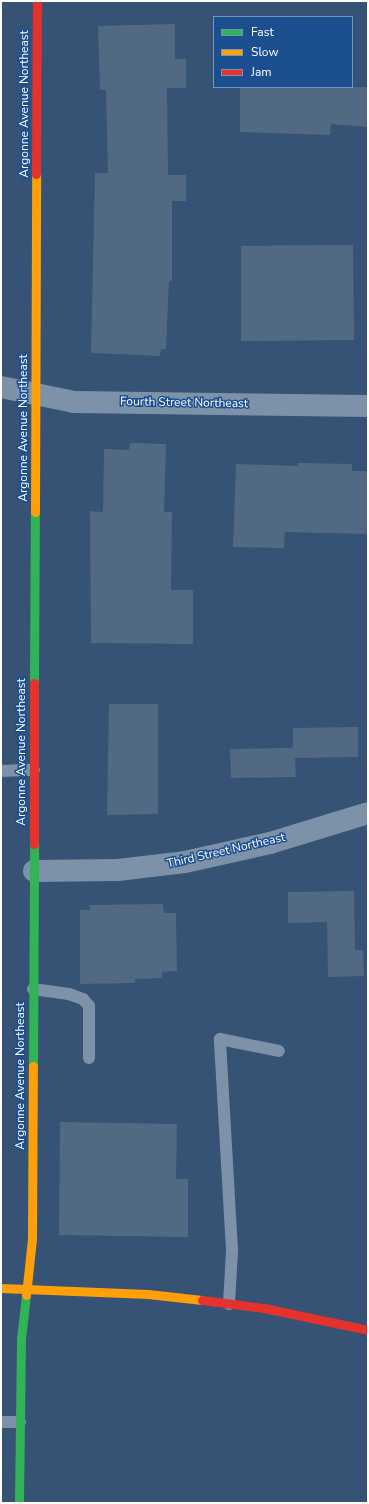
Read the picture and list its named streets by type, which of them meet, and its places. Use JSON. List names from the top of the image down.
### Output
{
  "streets": {
    "main road": ["Argonne Avenue Northeast"],
    "street": ["Fourth Street Northeast", "Third Street Northeast"]
  },
  "crossings": [
    ["Argonne Avenue Northeast", "Fourth Street Northeast"],
    ["Argonne Avenue Northeast", "Third Street Northeast"]
  ],
  "legend": ["Fast", "Slow", "Jam"]
}
